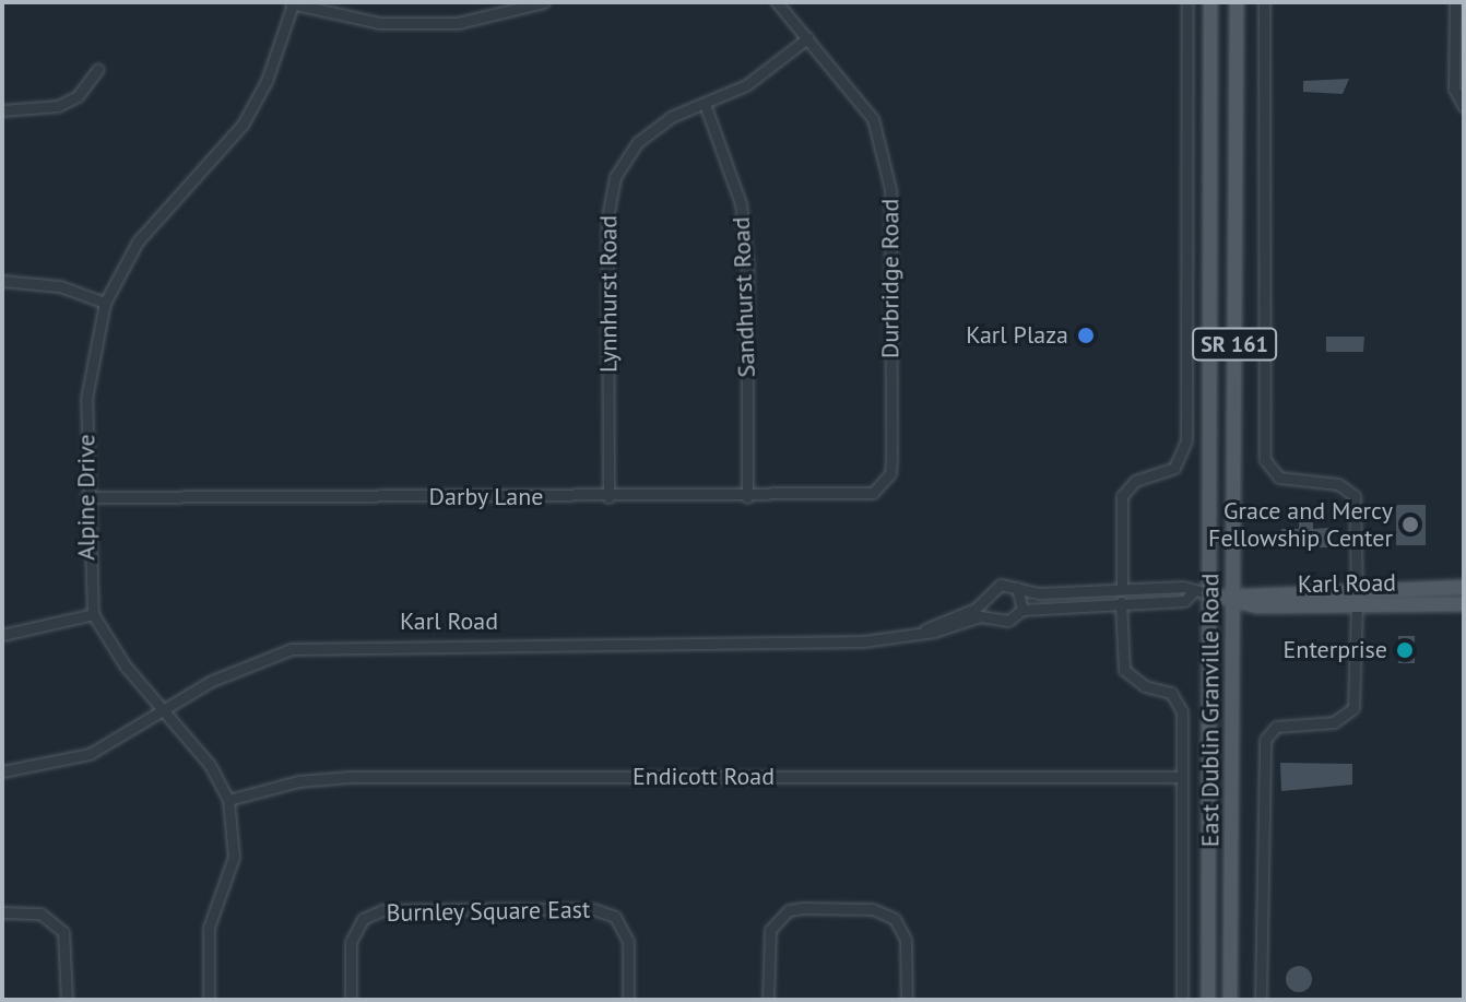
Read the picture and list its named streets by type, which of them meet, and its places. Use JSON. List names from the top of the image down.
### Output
{
  "streets": {
    "main road": ["SR 161", "Karl Road", "East Dublin Granville Road"],
    "street": [
      "Durbridge Road",
      "Lynnhurst Road",
      "Sandhurst Road",
      "Alpine Drive",
      "Darby Lane",
      "Endicott Road",
      "Burnley Square East"
    ]
  },
  "crossings": [
    ["Durbridge Road", "Lynnhurst Road"],
    ["Durbridge Road", "Darby Lane"],
    ["Lynnhurst Road", "Sandhurst Road"],
    ["Lynnhurst Road", "Darby Lane"],
    ["Sandhurst Road", "Darby Lane"],
    ["Alpine Drive", "Darby Lane"],
    ["Karl Road", "East Dublin Granville Road"],
    ["East Dublin Granville Road", "Endicott Road"]
  ],
  "places": ["Karl Plaza", "Grace and Mercy Fellowship Center", "Enterprise"]
}
